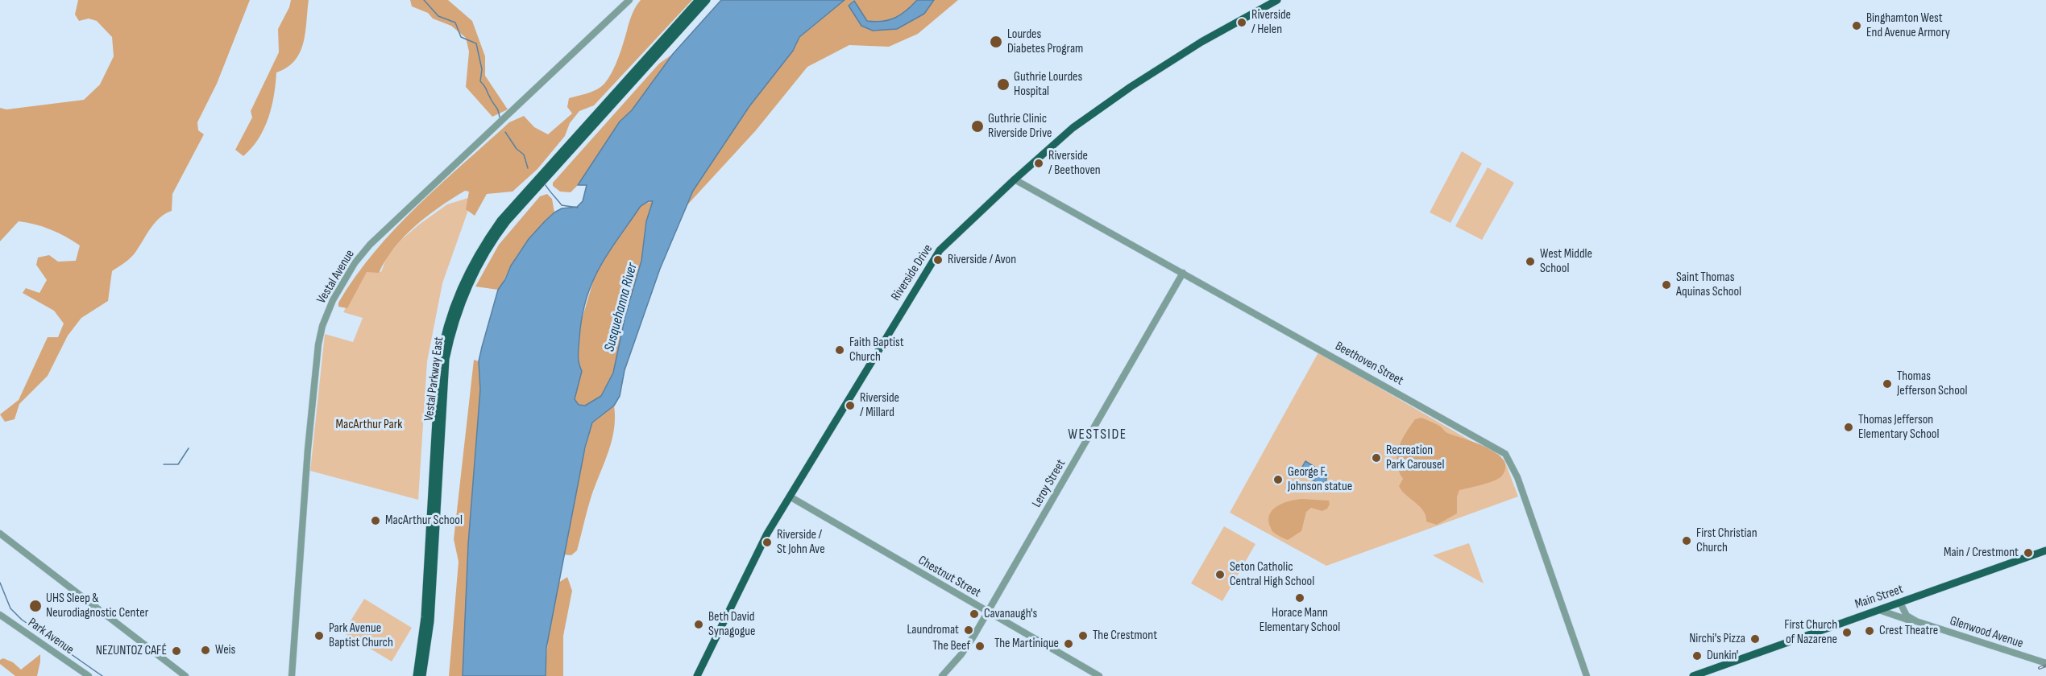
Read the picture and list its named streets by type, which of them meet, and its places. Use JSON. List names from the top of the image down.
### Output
{
  "streets": {
    "main road": ["Riverside Drive", "Vestal Parkway East", "Main Street"],
    "street": [
      "Vestal Avenue",
      "Beethoven Street",
      "Leroy Street",
      "Chestnut Street",
      "Glenwood Avenue",
      "Park Avenue"
    ]
  },
  "crossings": [
    ["Riverside Drive", "Beethoven Street"],
    ["Riverside Drive", "Chestnut Street"],
    ["Beethoven Street", "Leroy Street"],
    ["Leroy Street", "Chestnut Street"],
    ["Main Street", "Glenwood Avenue"]
  ],
  "districts": ["WESTSIDE"],
  "water": ["Susquehanna River"],
  "parks": ["MacArthur Park"],
  "places": [
    "Riverside / Helen",
    "Binghamton West End Avenue Armory",
    "Lourdes Diabetes Program",
    "Guthrie Lourdes Hospital",
    "Guthrie Clinic Riverside Drive",
    "Riverside / Beethoven",
    "Riverside / Avon",
    "West Middle School",
    "Saint Thomas Aquinas School",
    "Faith Baptist Church",
    "Thomas Jefferson School",
    "Riverside / Millard",
    "Thomas Jefferson Elementary School",
    "Recreation Park Carousel",
    "George F. Johnson statue",
    "MacArthur School",
    "First Christian Church",
    "Riverside / St John Ave",
    "Main / Crestmont",
    "Seton Catholic Central High School",
    "Horace Mann Elementary School",
    "UHS Sleep & Neurodiagnostic Center",
    "Cavanaugh's",
    "Beth David Synagogue",
    "Laundromat",
    "Crest Theatre",
    "First Church of Nazarene",
    "Park Avenue Baptist Church",
    "The Crestmont",
    "Nirchi's Pizza",
    "The Martinique",
    "The Beef",
    "Weis",
    "NEZUNTOZ CAFÉ",
    "Dunkin'"
  ]
}
